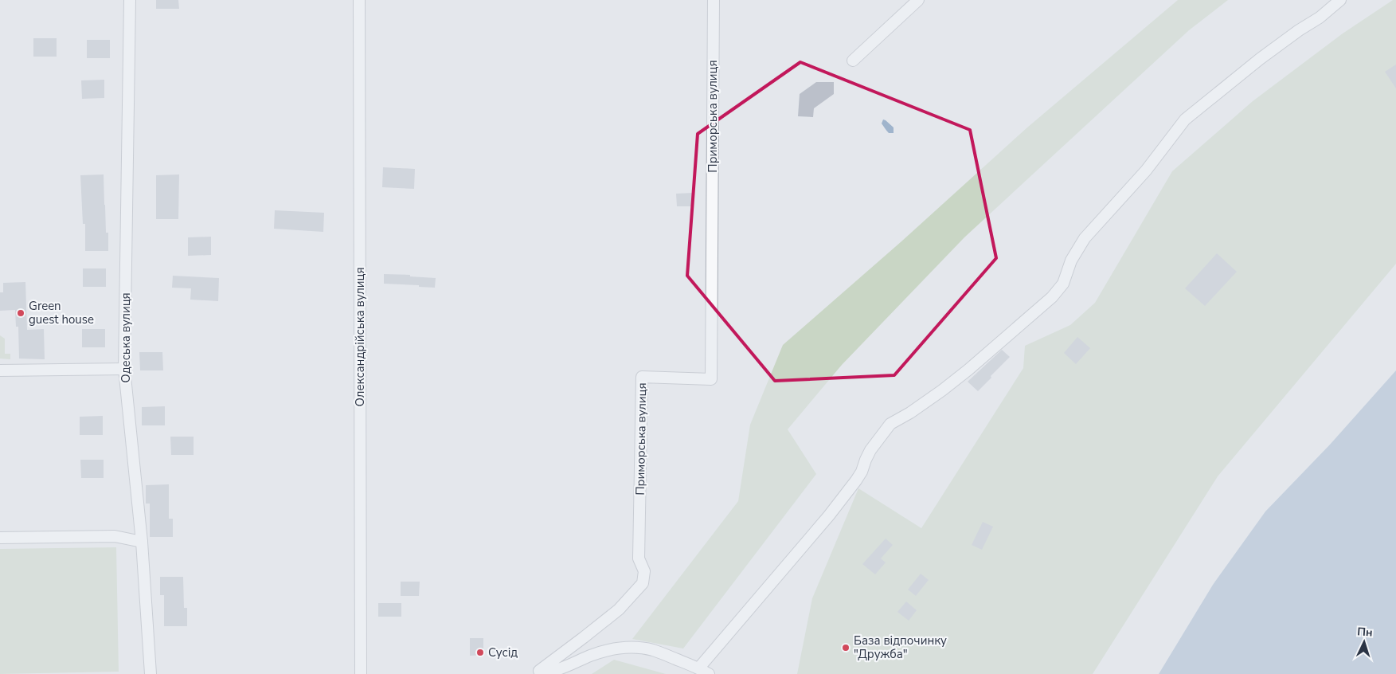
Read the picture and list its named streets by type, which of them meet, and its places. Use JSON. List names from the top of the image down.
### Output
{
  "streets": {
    "street": ["Приморська вулиця", "Олександрійська вулиця", "Одеська вулиця"]
  },
  "places": ["Green guest house", "База відпочинку \"Дружба\"", "Сусід"],
  "north": "top"
}
